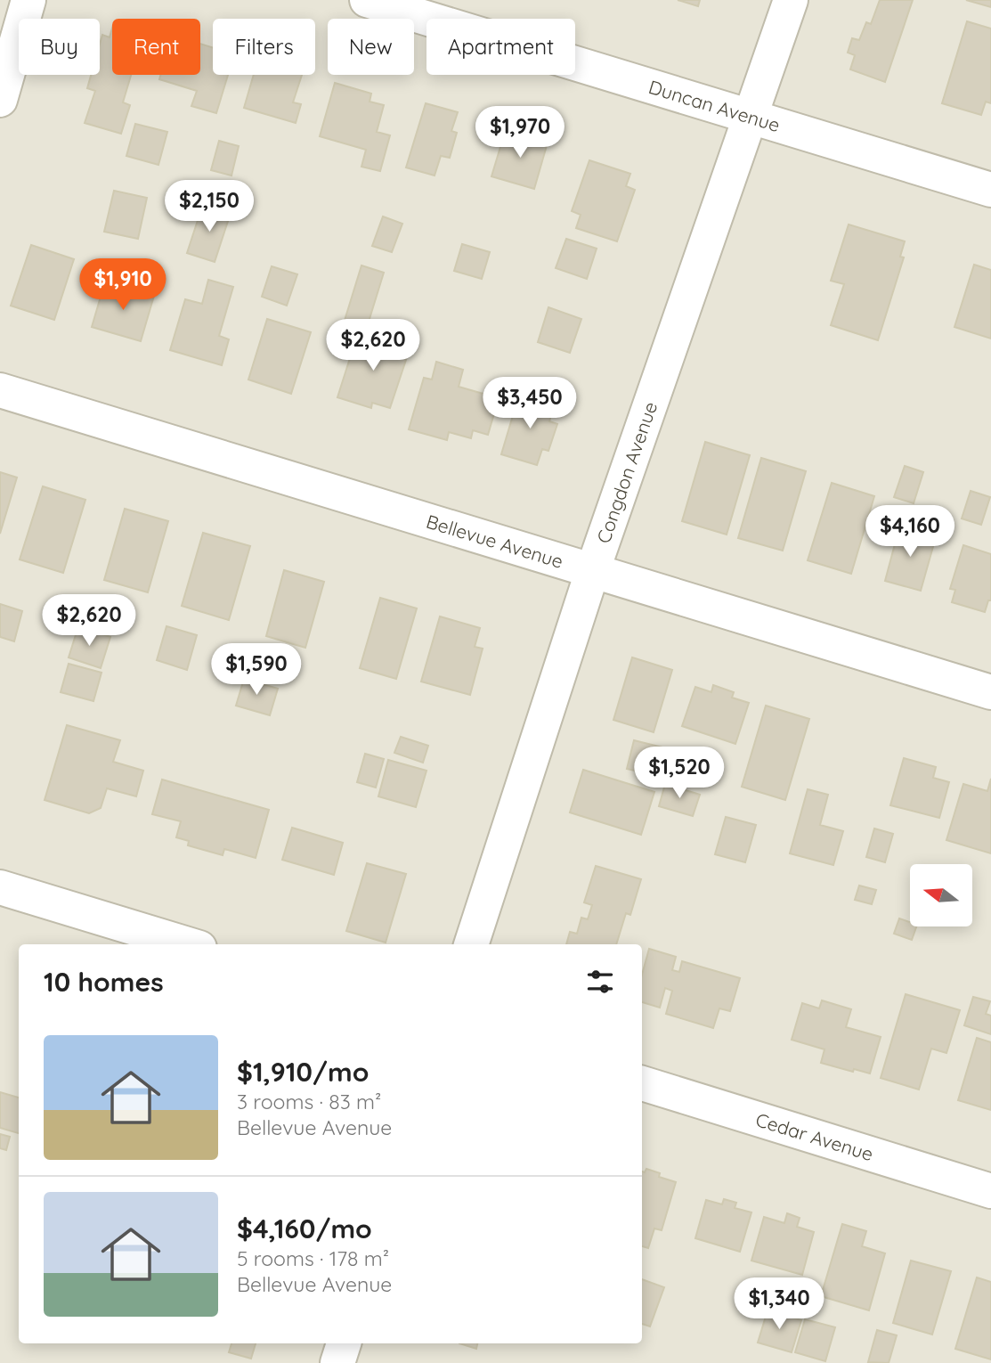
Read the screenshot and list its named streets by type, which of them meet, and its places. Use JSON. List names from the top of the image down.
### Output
{
  "streets": {
    "street": [
      "Duncan Avenue",
      "Congdon Avenue",
      "Bellevue Avenue",
      "Cedar Avenue"
    ]
  },
  "crossings": [
    ["Duncan Avenue", "Congdon Avenue"],
    ["Congdon Avenue", "Bellevue Avenue"]
  ],
  "north": "left",
  "page": {
    "chip": [
      "Buy",
      "Rent",
      "Filters",
      "New",
      "Apartment"
    ],
    "price": [
      "$1,970",
      "$2,150",
      "$1,910",
      "$2,620",
      "$3,450",
      "$4,160",
      "$2,620",
      "$1,590",
      "$1,520",
      "$1,340"
    ],
    "heading": "10 homes",
    "list": [
      {
        "name": "$1,910/mo",
        "note": "3 rooms · 83 m² · Bellevue Avenue"
      },
      {
        "name": "$4,160/mo",
        "note": "5 rooms · 178 m² · Bellevue Avenue"
      }
    ]
  }
}
